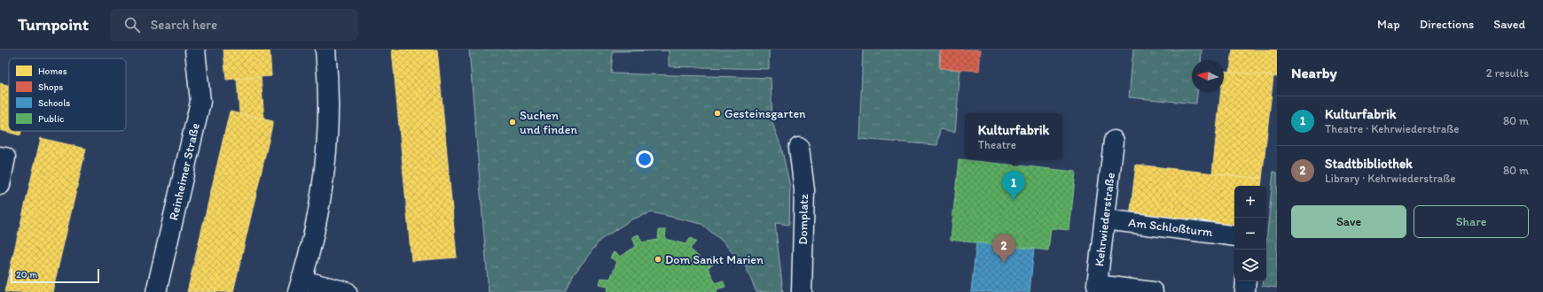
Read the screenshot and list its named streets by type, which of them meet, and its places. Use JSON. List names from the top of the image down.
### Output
{
  "streets": {
    "street": [
      "Reinheimer Straße",
      "Domplatz",
      "Kehrwiederstraße",
      "Am Schloßturm"
    ]
  },
  "crossings": [
    ["Kehrwiederstraße", "Am Schloßturm"]
  ],
  "places": ["Gesteinsgarten", "Suchen und finden", "Dom Sankt Marien"],
  "legend": [
    "Homes",
    "Shops",
    "Schools",
    "Public"
  ],
  "scale_bar": "20 m",
  "north": "left",
  "page": {
    "header": "Turnpoint",
    "search": "Search here",
    "nav": ["Map", "Directions", "Saved"],
    "heading": ["Nearby", "2 results"],
    "list": [
      {
        "mark": "1",
        "name": "Kulturfabrik",
        "note": "Theatre · Kehrwiederstraße",
        "value": "80 m"
      },
      {
        "mark": "2",
        "name": "Stadtbibliothek",
        "note": "Library · Kehrwiederstraße",
        "value": "80 m"
      }
    ],
    "popup": ["Kulturfabrik", "Theatre"],
    "pins": ["1", "2"],
    "map_buttons": ["+", "−"],
    "buttons": ["Save", "Share"],
    "scale": "20 m"
  }
}
